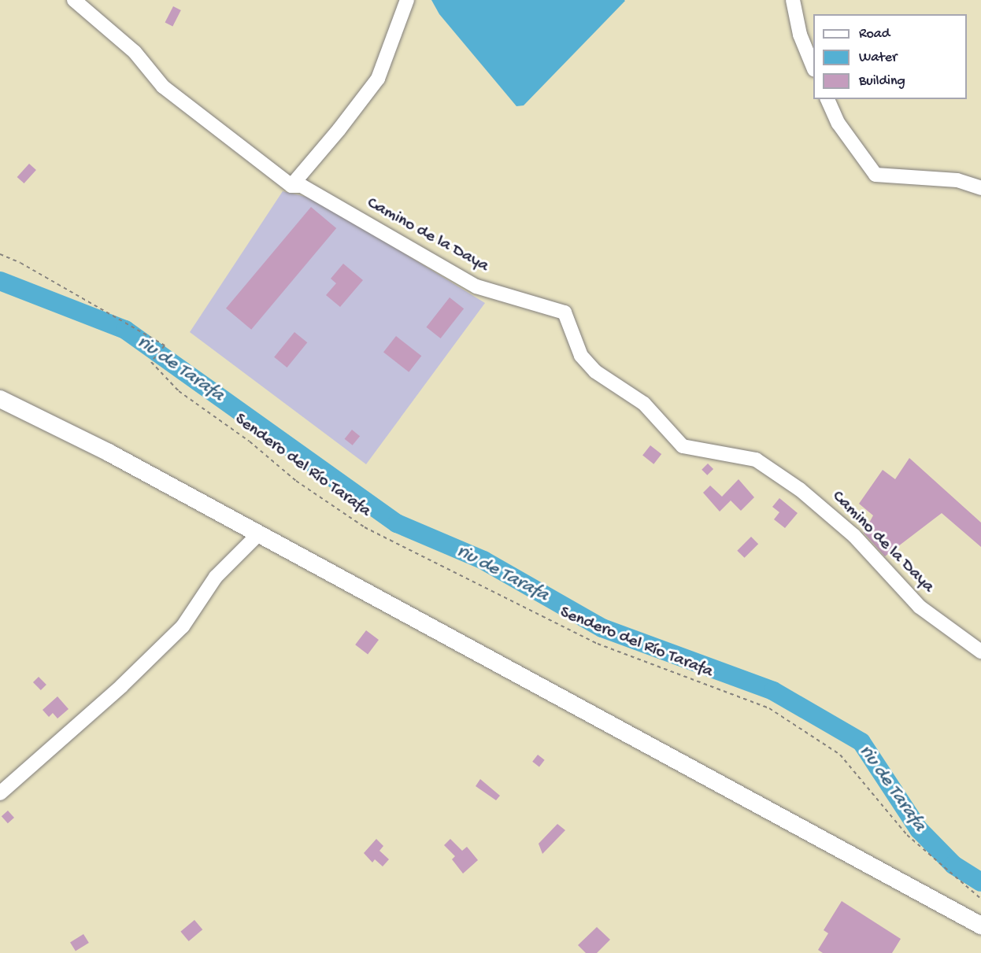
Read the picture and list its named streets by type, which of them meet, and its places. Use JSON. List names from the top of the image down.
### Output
{
  "streets": {
    "street": ["Camino de la Daya"],
    "path": ["Sendero del Río Tarafa"]
  },
  "water": ["riu de Tarafa"],
  "legend": ["Road", "Water", "Building"]
}
